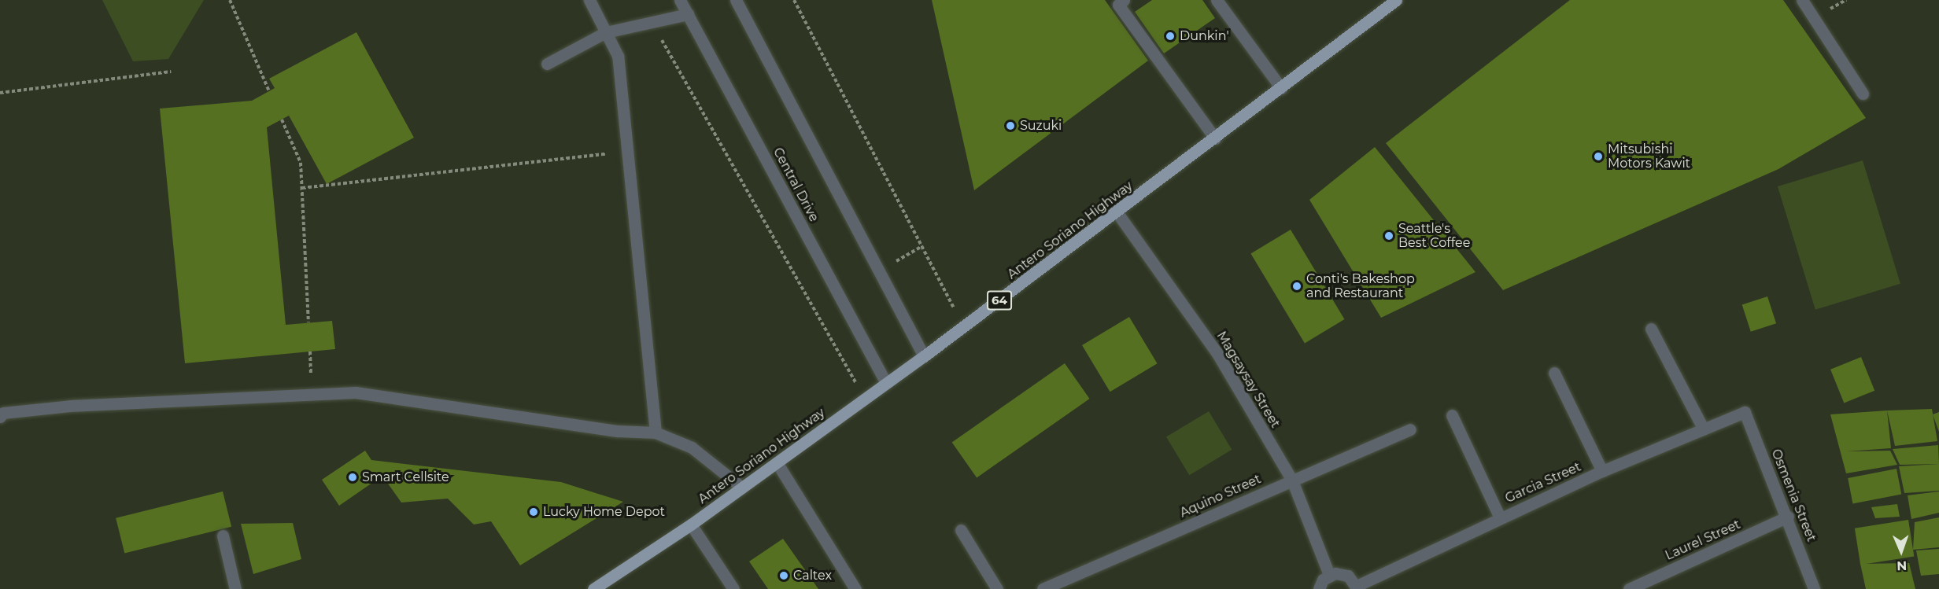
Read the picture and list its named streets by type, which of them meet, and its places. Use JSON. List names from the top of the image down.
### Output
{
  "streets": {
    "main road": ["Antero Soriano Highway", "64"],
    "street": [
      "Central Drive",
      "Magsaysay Street",
      "Garcia Street",
      "Osmenia Street",
      "Aquino Street",
      "Laurel Street"
    ]
  },
  "crossings": [
    ["Central Drive", "Antero Soriano Highway"],
    ["Antero Soriano Highway", "Magsaysay Street"],
    ["Magsaysay Street", "Aquino Street"],
    ["Garcia Street", "Osmenia Street"],
    ["Osmenia Street", "Laurel Street"]
  ],
  "places": [
    "Dunkin'",
    "Suzuki",
    "Mitsubishi Motors Kawit",
    "Seattle's Best Coffee",
    "Conti's Bakeshop and Restaurant",
    "Smart Cellsite",
    "Lucky Home Depot",
    "Caltex"
  ],
  "north": "bottom"
}
